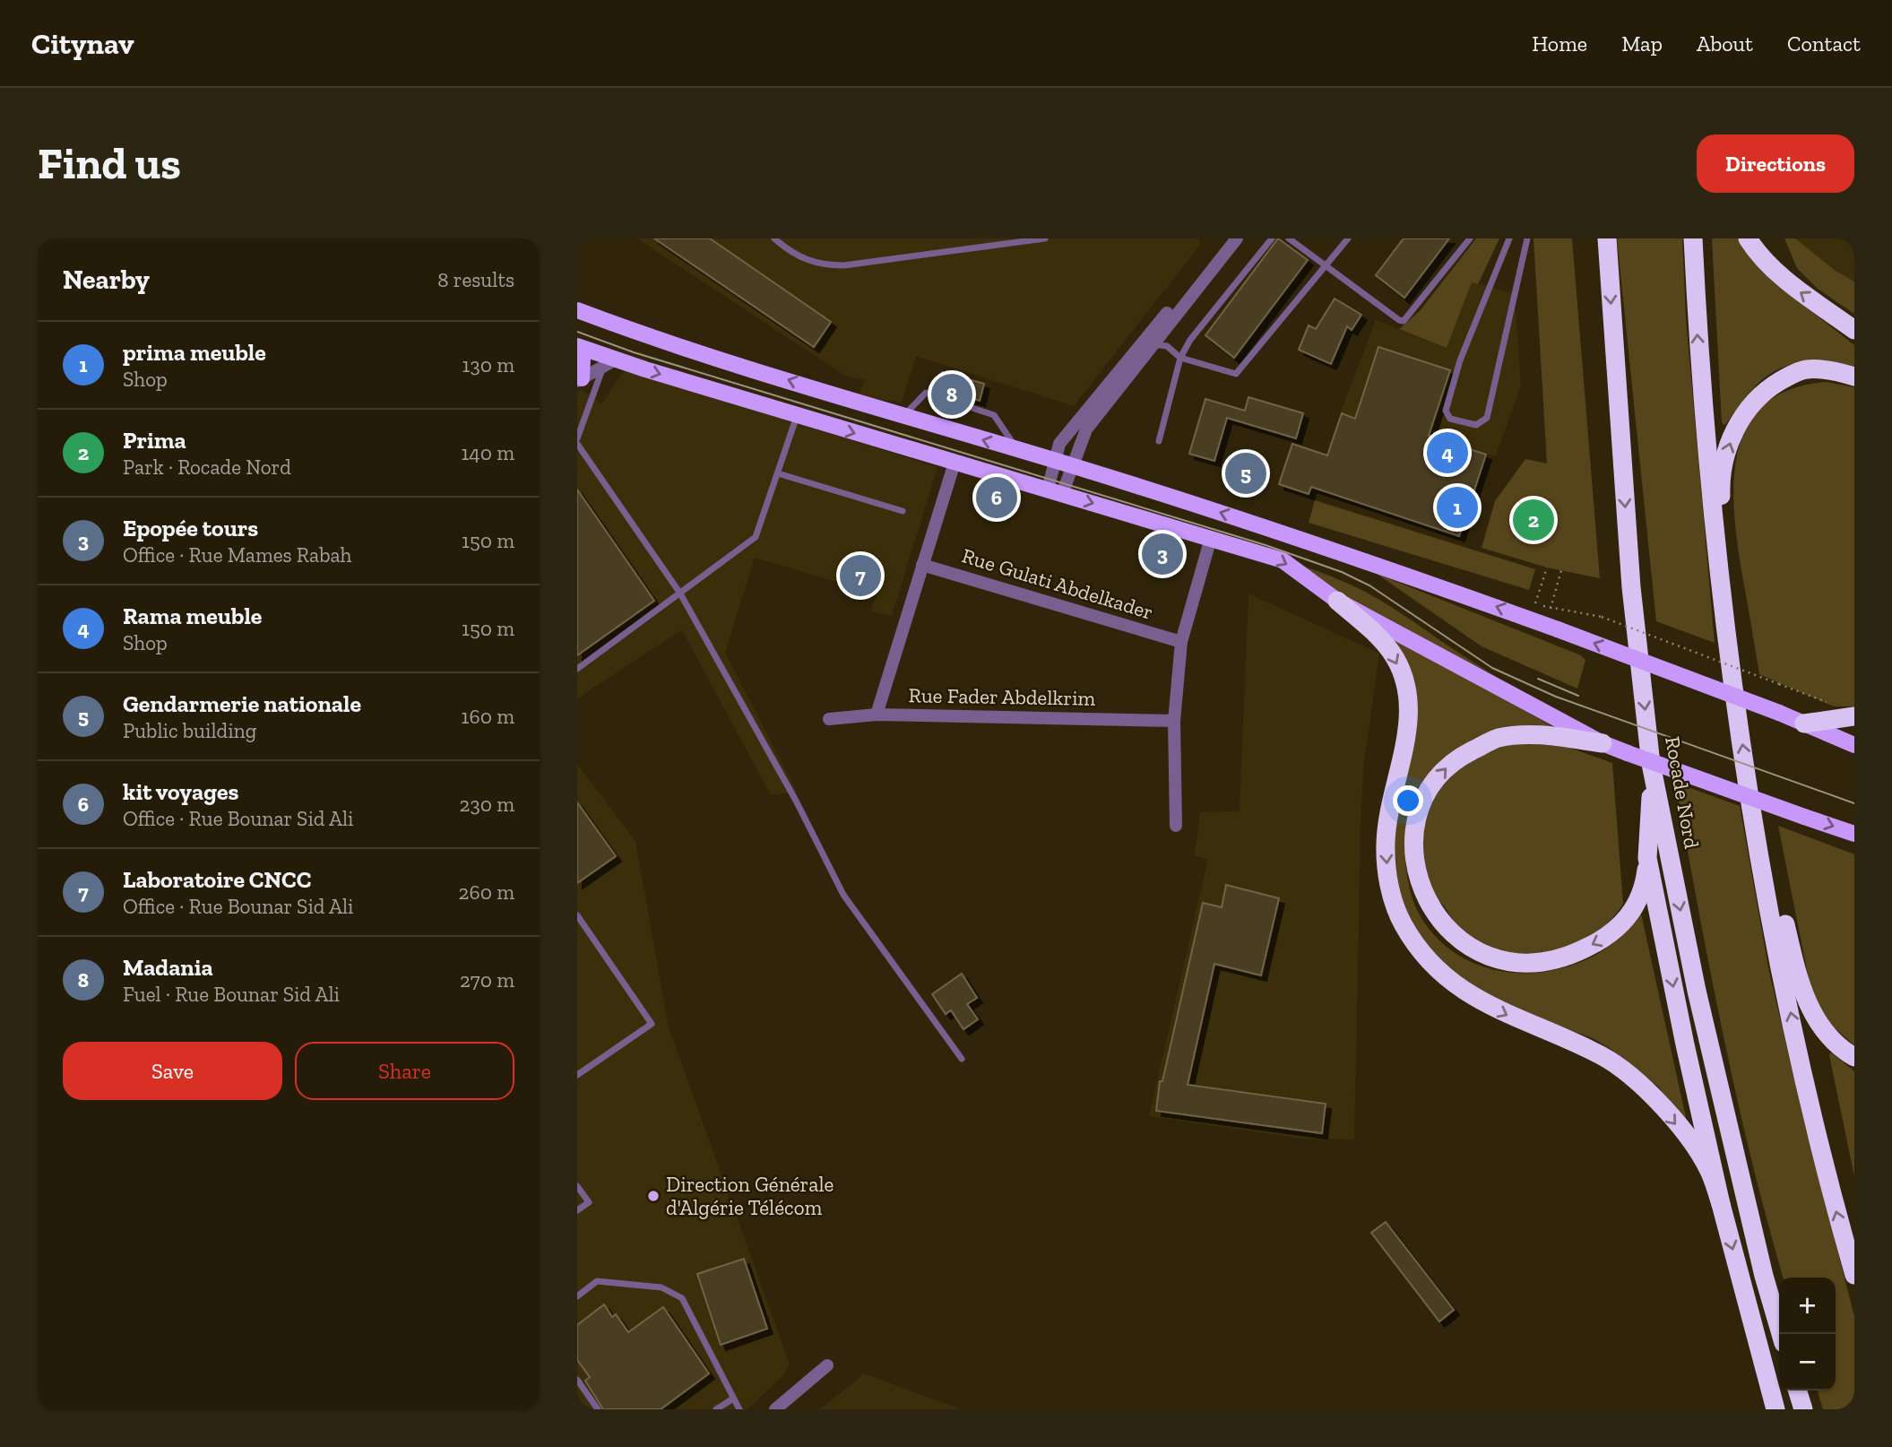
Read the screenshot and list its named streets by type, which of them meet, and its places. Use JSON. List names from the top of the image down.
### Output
{
  "streets": {
    "highway": ["Rocade Nord"],
    "street": ["Rue Gulati Abdelkader", "Rue Fader Abdelkrim"]
  },
  "places": ["Direction Générale d'Algérie Télécom"],
  "page": {
    "header": "Citynav",
    "nav": [
      "Home",
      "Map",
      "About",
      "Contact"
    ],
    "buttons": [
      "Directions",
      ["Save", "Share"]
    ],
    "title": "Find us",
    "heading": ["Nearby", "8 results"],
    "list": [
      {
        "mark": "1",
        "name": "prima meuble",
        "note": "Shop",
        "value": "130 m"
      },
      {
        "mark": "2",
        "name": "Prima",
        "note": "Park · Rocade Nord",
        "value": "140 m"
      },
      {
        "mark": "3",
        "name": "Epopée tours",
        "note": "Office · Rue Mames Rabah",
        "value": "150 m"
      },
      {
        "mark": "4",
        "name": "Rama meuble",
        "note": "Shop",
        "value": "150 m"
      },
      {
        "mark": "5",
        "name": "Gendarmerie nationale",
        "note": "Public building",
        "value": "160 m"
      },
      {
        "mark": "6",
        "name": "kit voyages",
        "note": "Office · Rue Bounar Sid Ali",
        "value": "230 m"
      },
      {
        "mark": "7",
        "name": "Laboratoire CNCC",
        "note": "Office · Rue Bounar Sid Ali",
        "value": "260 m"
      },
      {
        "mark": "8",
        "name": "Madania",
        "note": "Fuel · Rue Bounar Sid Ali",
        "value": "270 m"
      }
    ],
    "pins": [
      "8",
      "4",
      "5",
      "6",
      "1",
      "2",
      "3",
      "7"
    ],
    "map_buttons": ["+", "−"]
  }
}
